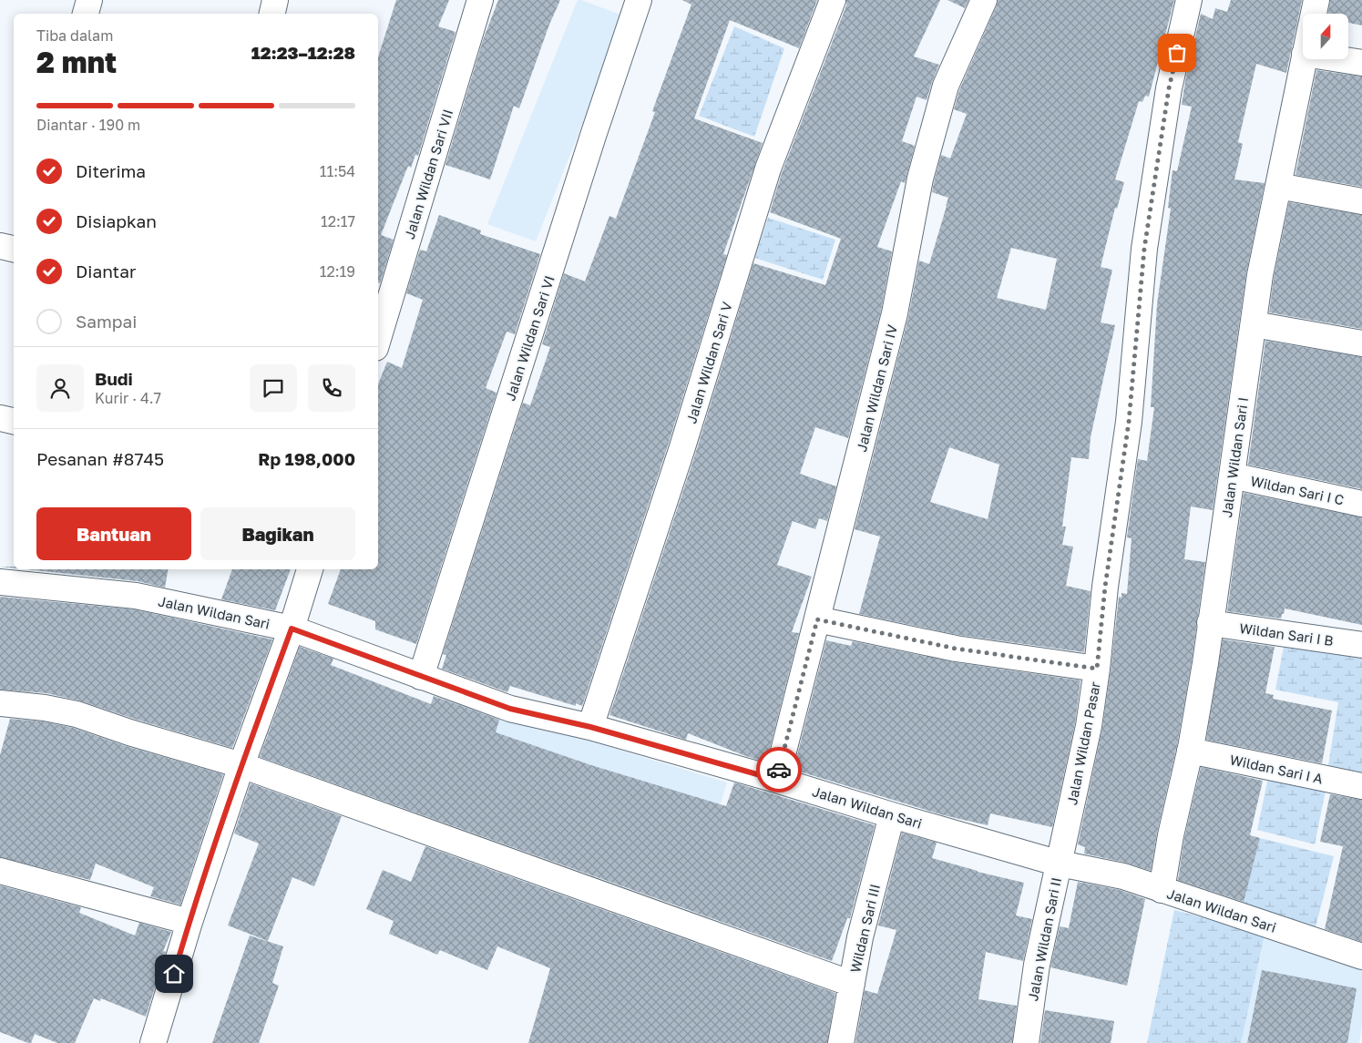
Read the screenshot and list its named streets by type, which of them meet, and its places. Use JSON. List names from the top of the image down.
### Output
{
  "streets": {
    "street": [
      "Jalan Wildan Sari VII",
      "Jalan Wildan Sari VI",
      "Jalan Wildan Sari V",
      "Jalan Wildan Sari IV",
      "Jalan Wildan Sari I",
      "Wildan Sari I C",
      "Jalan Wildan Sari",
      "Wildan Sari I B",
      "Jalan Wildan Pasar",
      "Wildan Sari I A",
      "Wildan Sari III",
      "Jalan Wildan Sari II"
    ]
  },
  "crossings": [
    ["Jalan Wildan Sari VI", "Jalan Wildan Sari"],
    ["Jalan Wildan Sari V", "Jalan Wildan Sari"],
    ["Jalan Wildan Sari IV", "Jalan Wildan Sari"],
    ["Jalan Wildan Sari I", "Wildan Sari I C"],
    ["Jalan Wildan Sari I", "Jalan Wildan Sari"],
    ["Jalan Wildan Sari I", "Wildan Sari I B"],
    ["Jalan Wildan Sari I", "Wildan Sari I A"],
    ["Jalan Wildan Sari", "Jalan Wildan Pasar"],
    ["Jalan Wildan Sari", "Wildan Sari III"],
    ["Jalan Wildan Sari", "Jalan Wildan Sari II"],
    ["Jalan Wildan Pasar", "Jalan Wildan Sari II"]
  ],
  "north": "top",
  "page": {
    "heading": ["2 mnt", "Tiba dalam", "12:23–12:28"],
    "panel": [
      "Budi",
      "Kurir · 4.7",
      "Pesanan #8745",
      "Rp 198,000"
    ],
    "bar": "Diantar · 190 m",
    "list": [
      ["Diterima", "11:54"],
      ["Disiapkan", "12:17"],
      ["Diantar", "12:19"],
      "Sampai"
    ],
    "buttons": ["Bantuan", "Bagikan"]
  }
}
